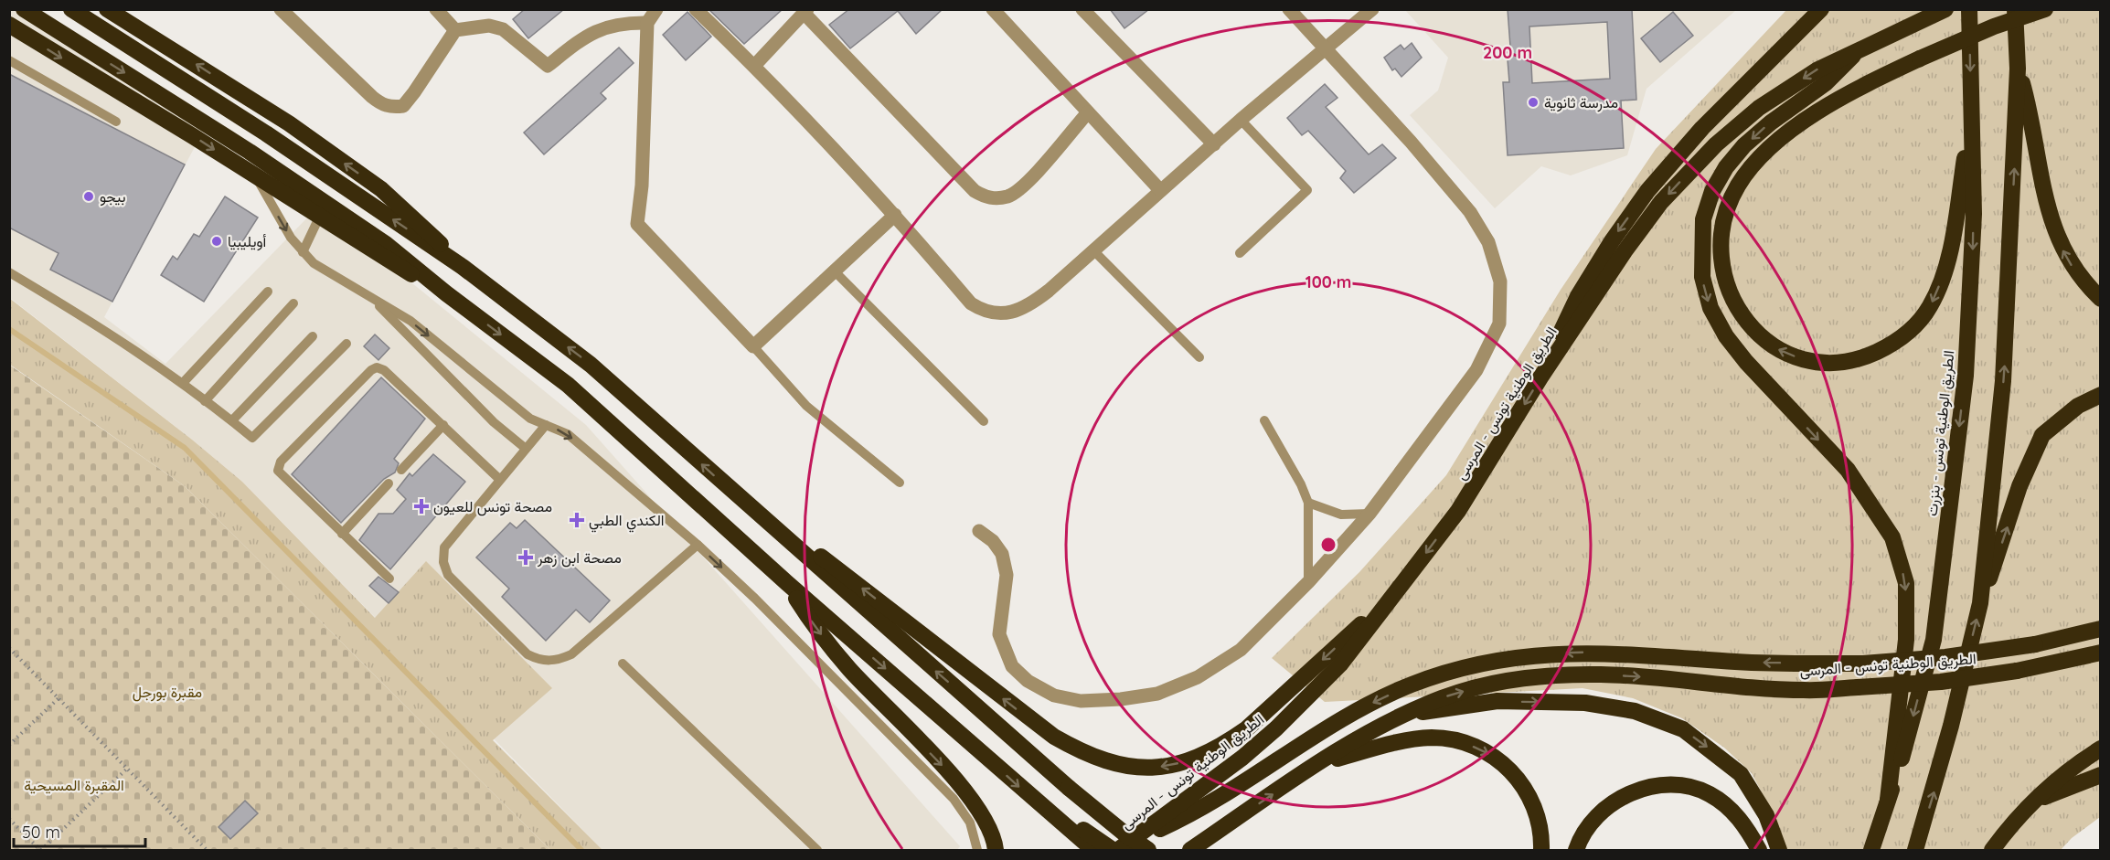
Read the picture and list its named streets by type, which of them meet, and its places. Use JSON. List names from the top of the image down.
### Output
{
  "streets": {
    "highway": ["الطريق الوطنية تونس - المرسى", "الطريق الوطنية تونس - بنزرت"]
  },
  "parks": ["مقبرة بورجل", "المقبرة المسيحية"],
  "places": {
    "other": ["مدرسة ثانوية", "بيجو", "أويليبيا"],
    "health": ["مصحة تونس للعيون", "الكندي الطبي", "مصحة ابن زهر"]
  },
  "scale_bar": "50 m",
  "rings": ["200 m", "100 m"]
}
